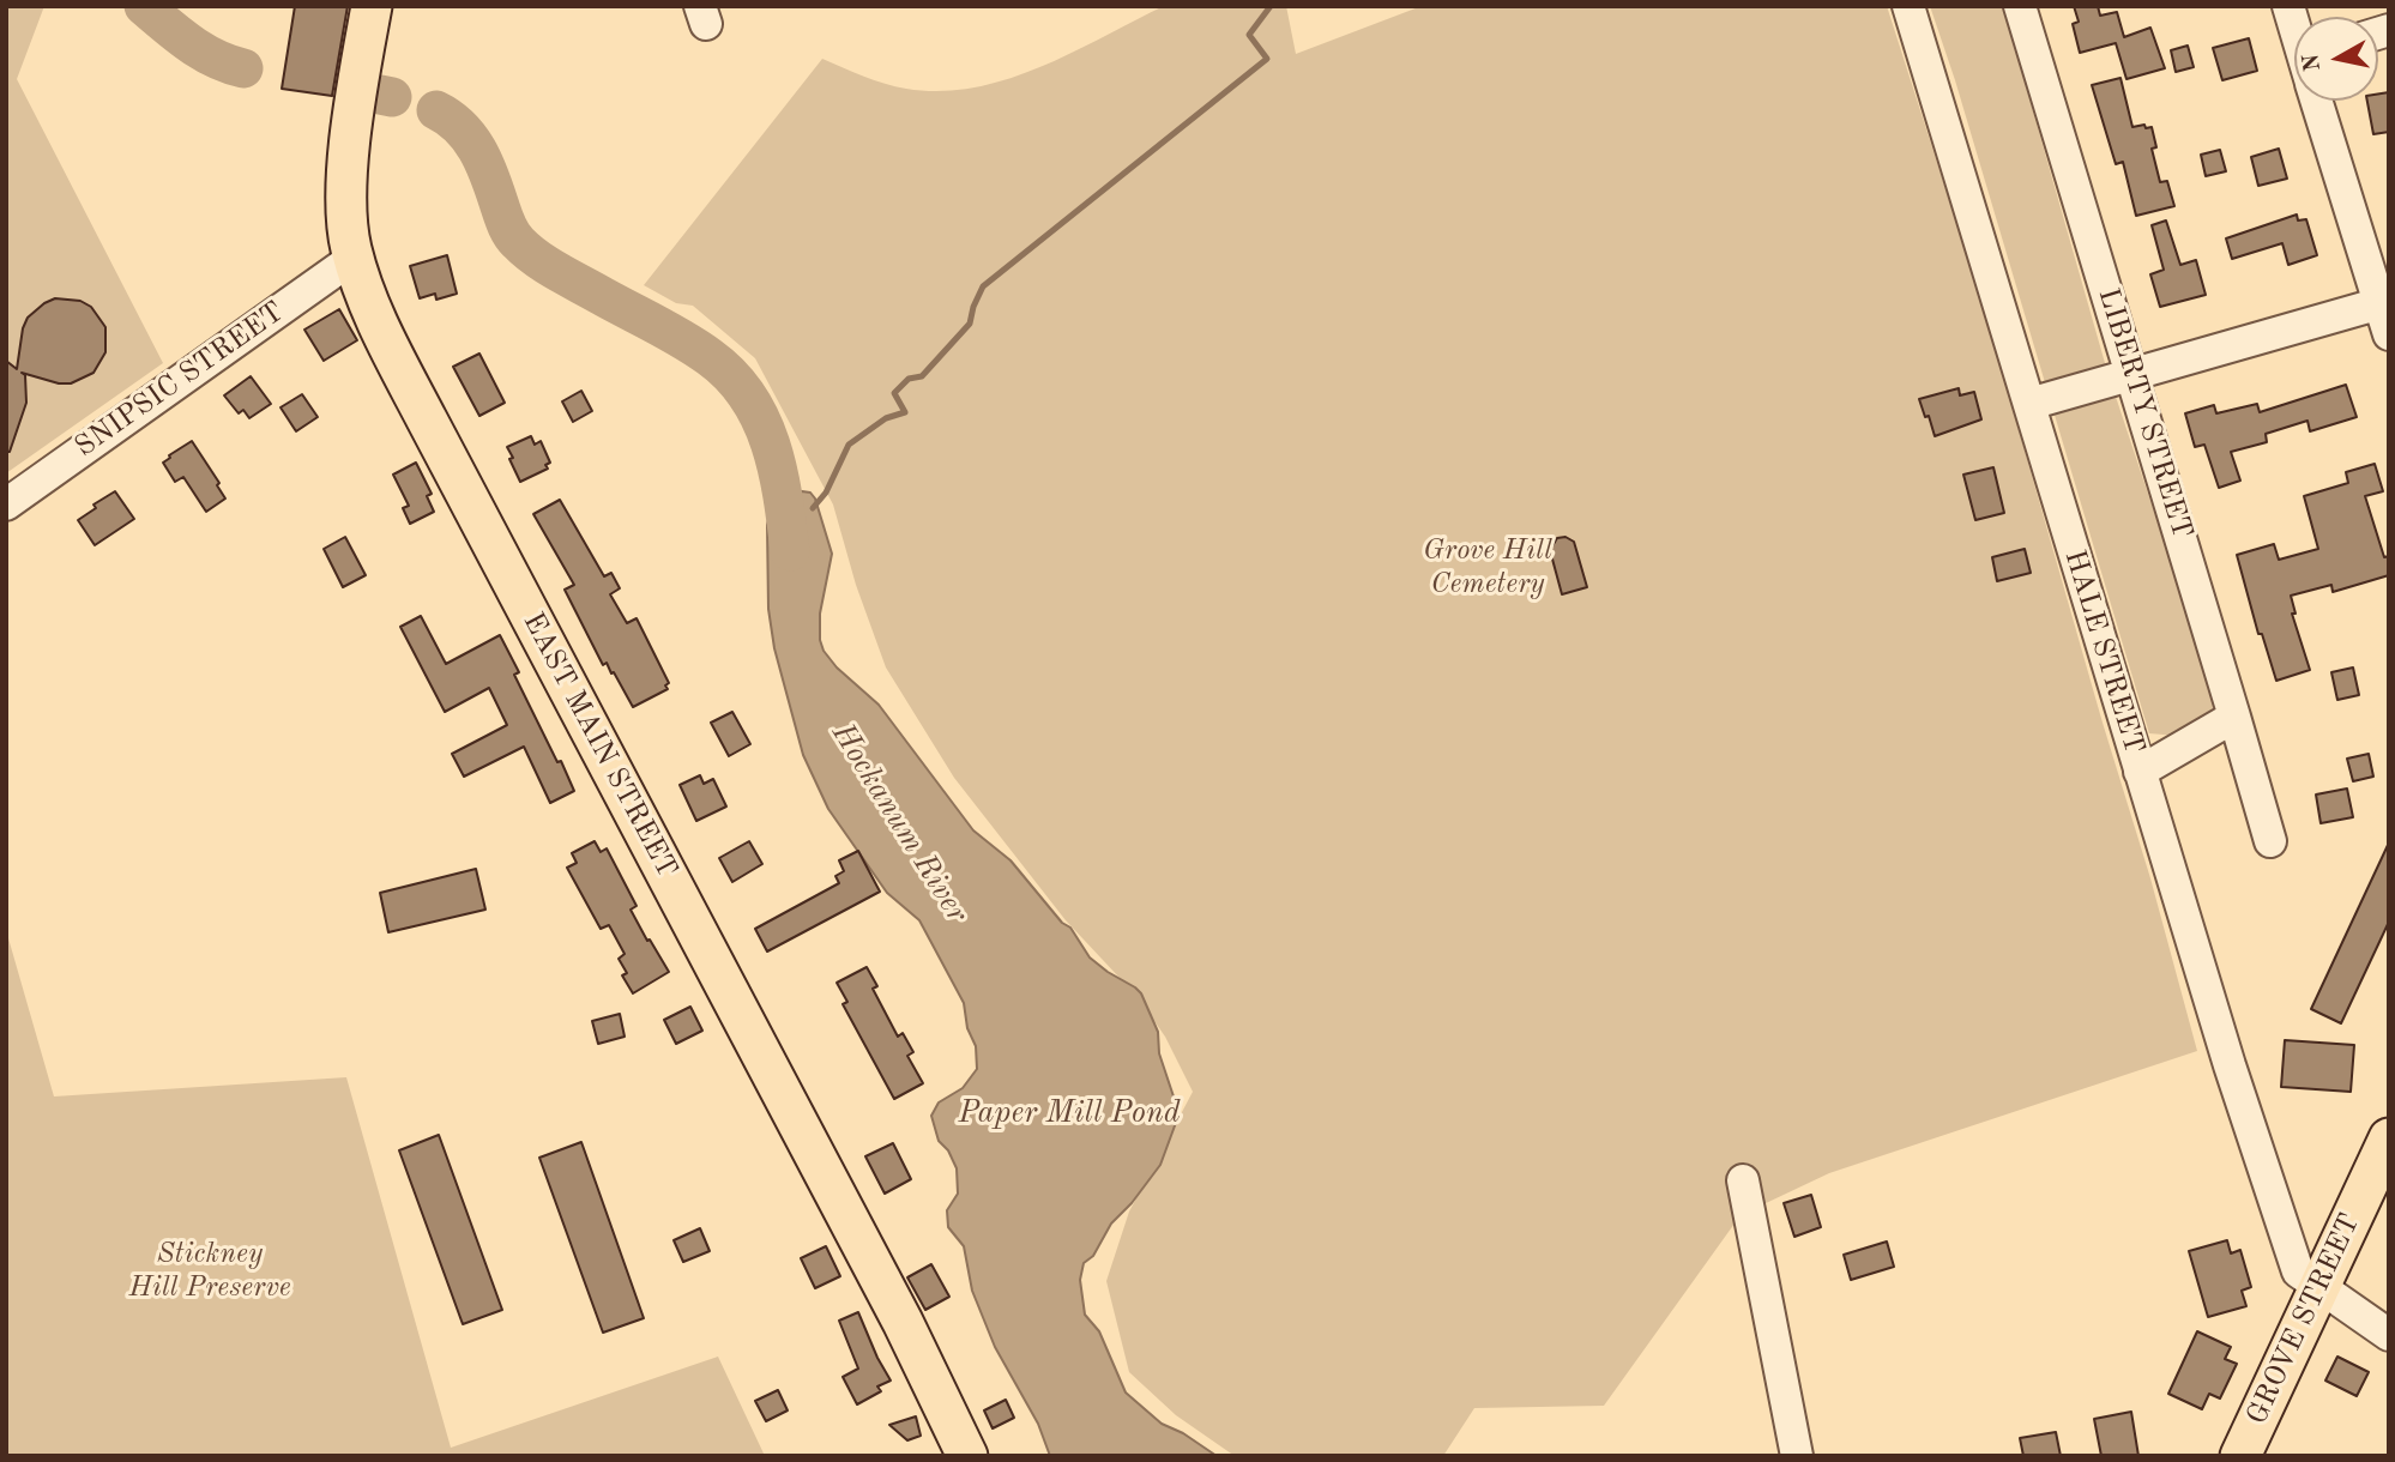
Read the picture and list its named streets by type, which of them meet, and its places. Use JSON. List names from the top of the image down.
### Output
{
  "streets": {
    "main road": ["EAST MAIN STREET", "GROVE STREET"],
    "street": ["SNIPSIC STREET", "LIBERTY STREET", "HALE STREET"]
  },
  "crossings": [
    ["SNIPSIC STREET", "EAST MAIN STREET"],
    ["HALE STREET", "GROVE STREET"]
  ],
  "water": ["Hockanum River", "Paper Mill Pond"],
  "parks": ["Grove Hill Cemetery", "Stickney Hill Preserve"],
  "north": "left"
}
